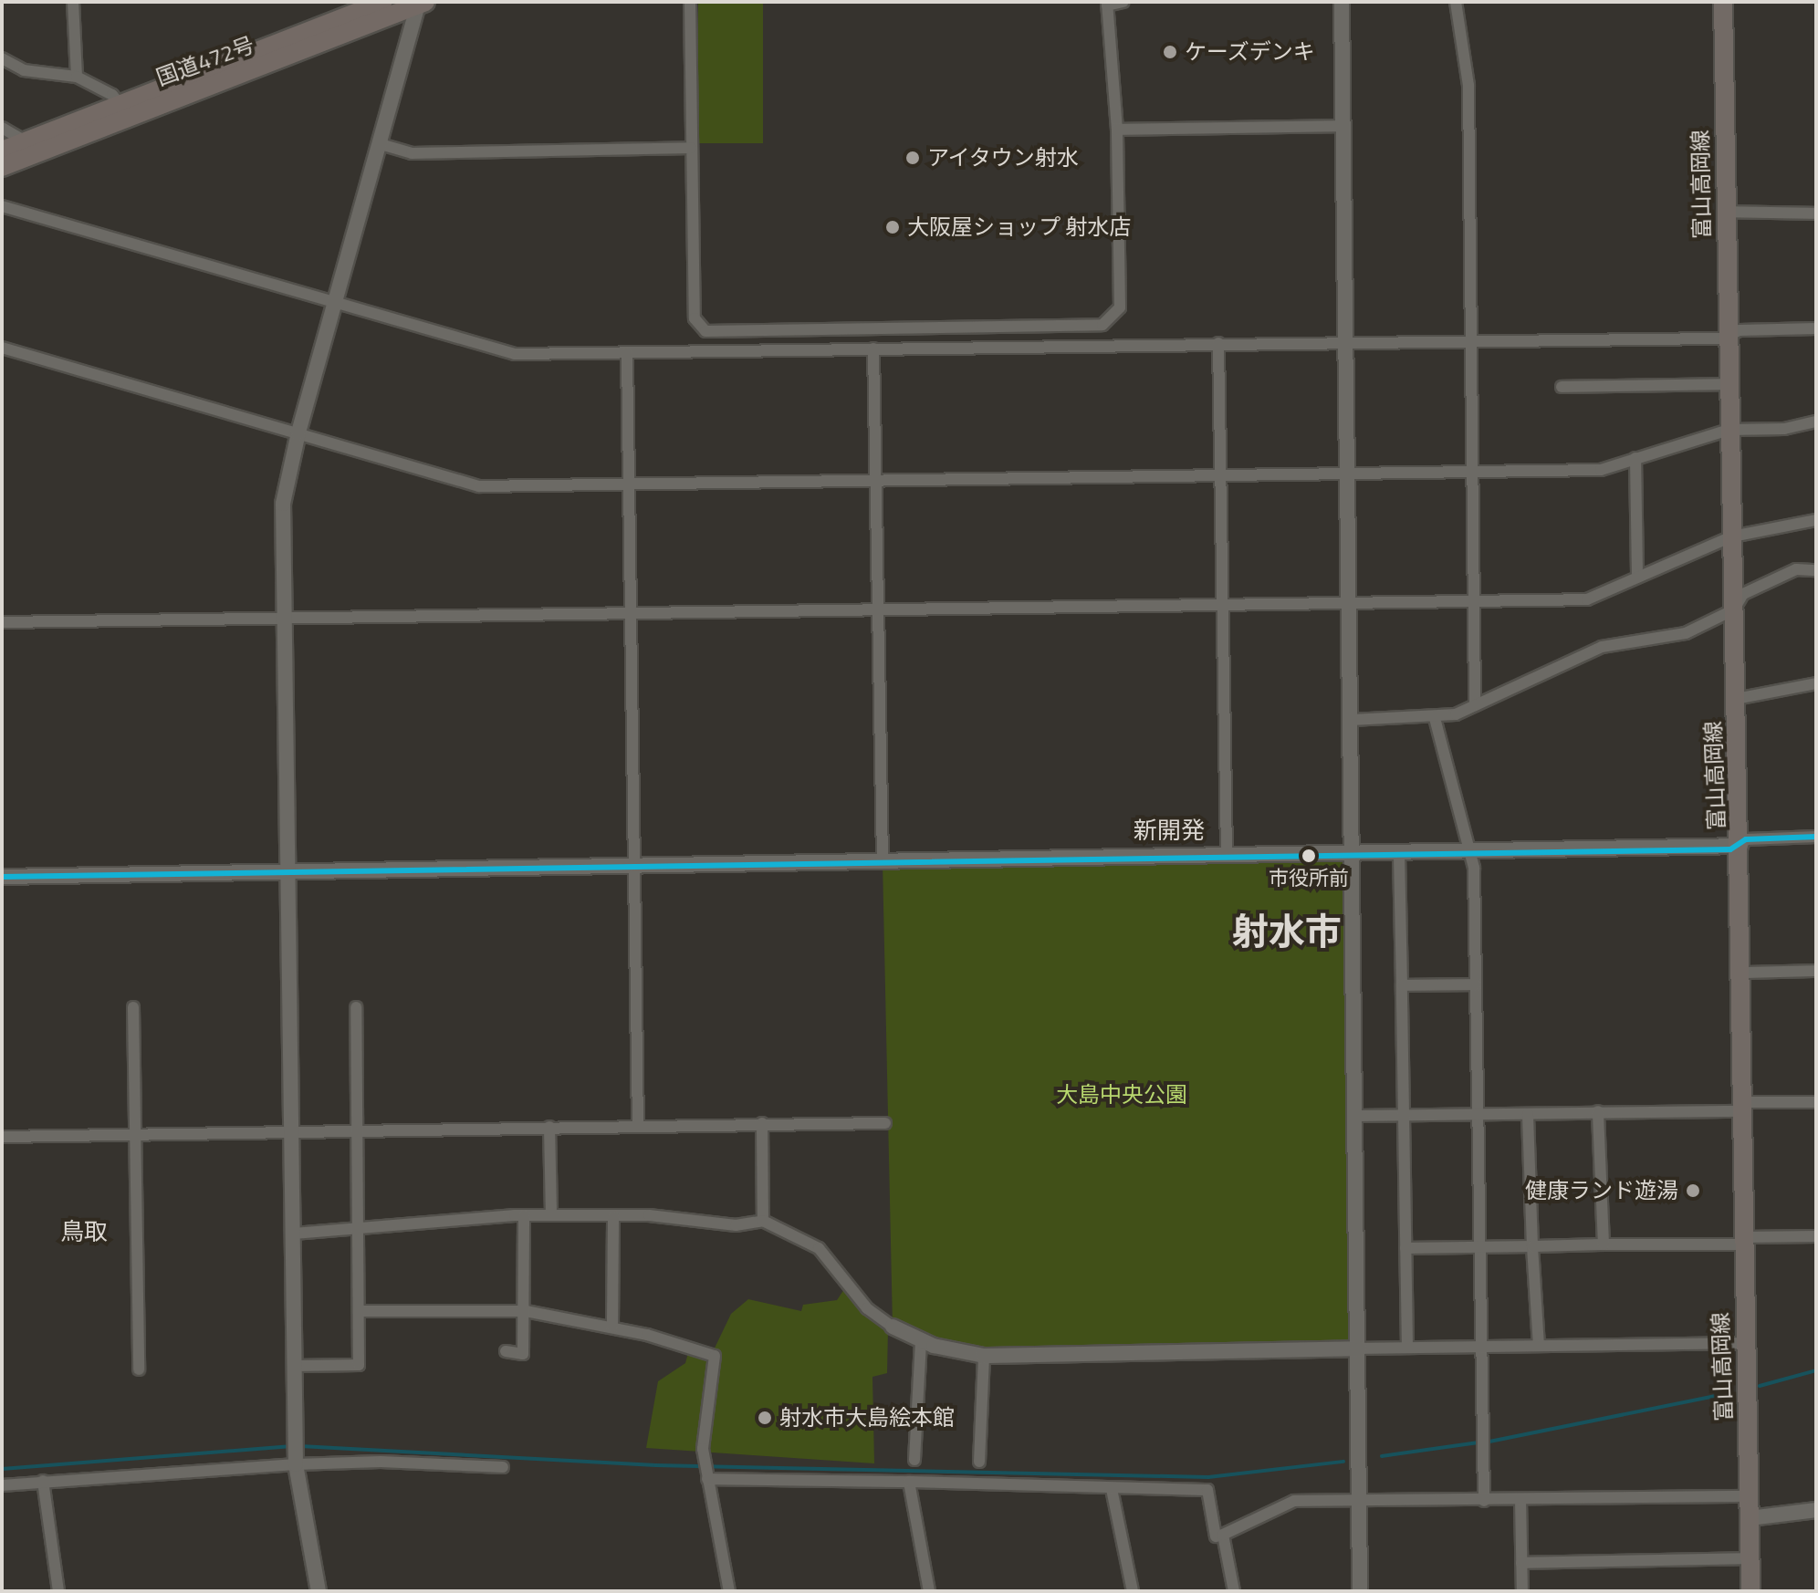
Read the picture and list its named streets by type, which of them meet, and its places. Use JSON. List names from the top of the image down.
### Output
{
  "streets": {
    "highway": ["国道472号"],
    "main road": ["富山高岡線"]
  },
  "districts": ["新開発", "射水市", "鳥取"],
  "parks": ["大島中央公園"],
  "places": [
    "ケーズデンキ",
    "アイタウン射水",
    "大阪屋ショップ 射水店",
    "市役所前",
    "健康ランド遊湯",
    "射水市大島絵本館"
  ]
}
